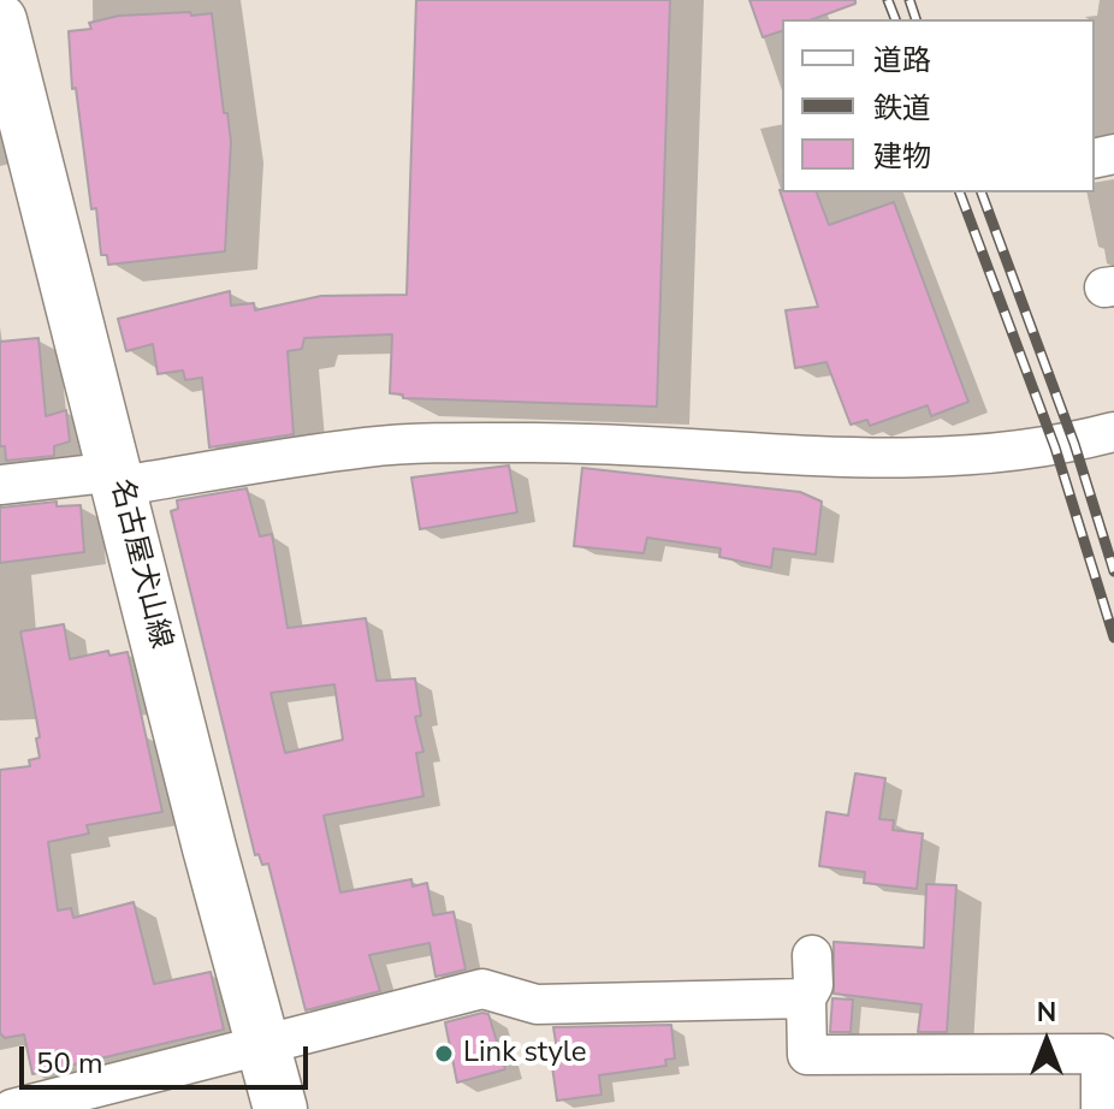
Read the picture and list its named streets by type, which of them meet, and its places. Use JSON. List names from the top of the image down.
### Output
{
  "streets": {
    "main road": ["名古屋犬山線"]
  },
  "places": ["Link style"],
  "legend": ["道路", "鉄道", "建物"],
  "scale_bar": "50 m",
  "north": "top"
}
